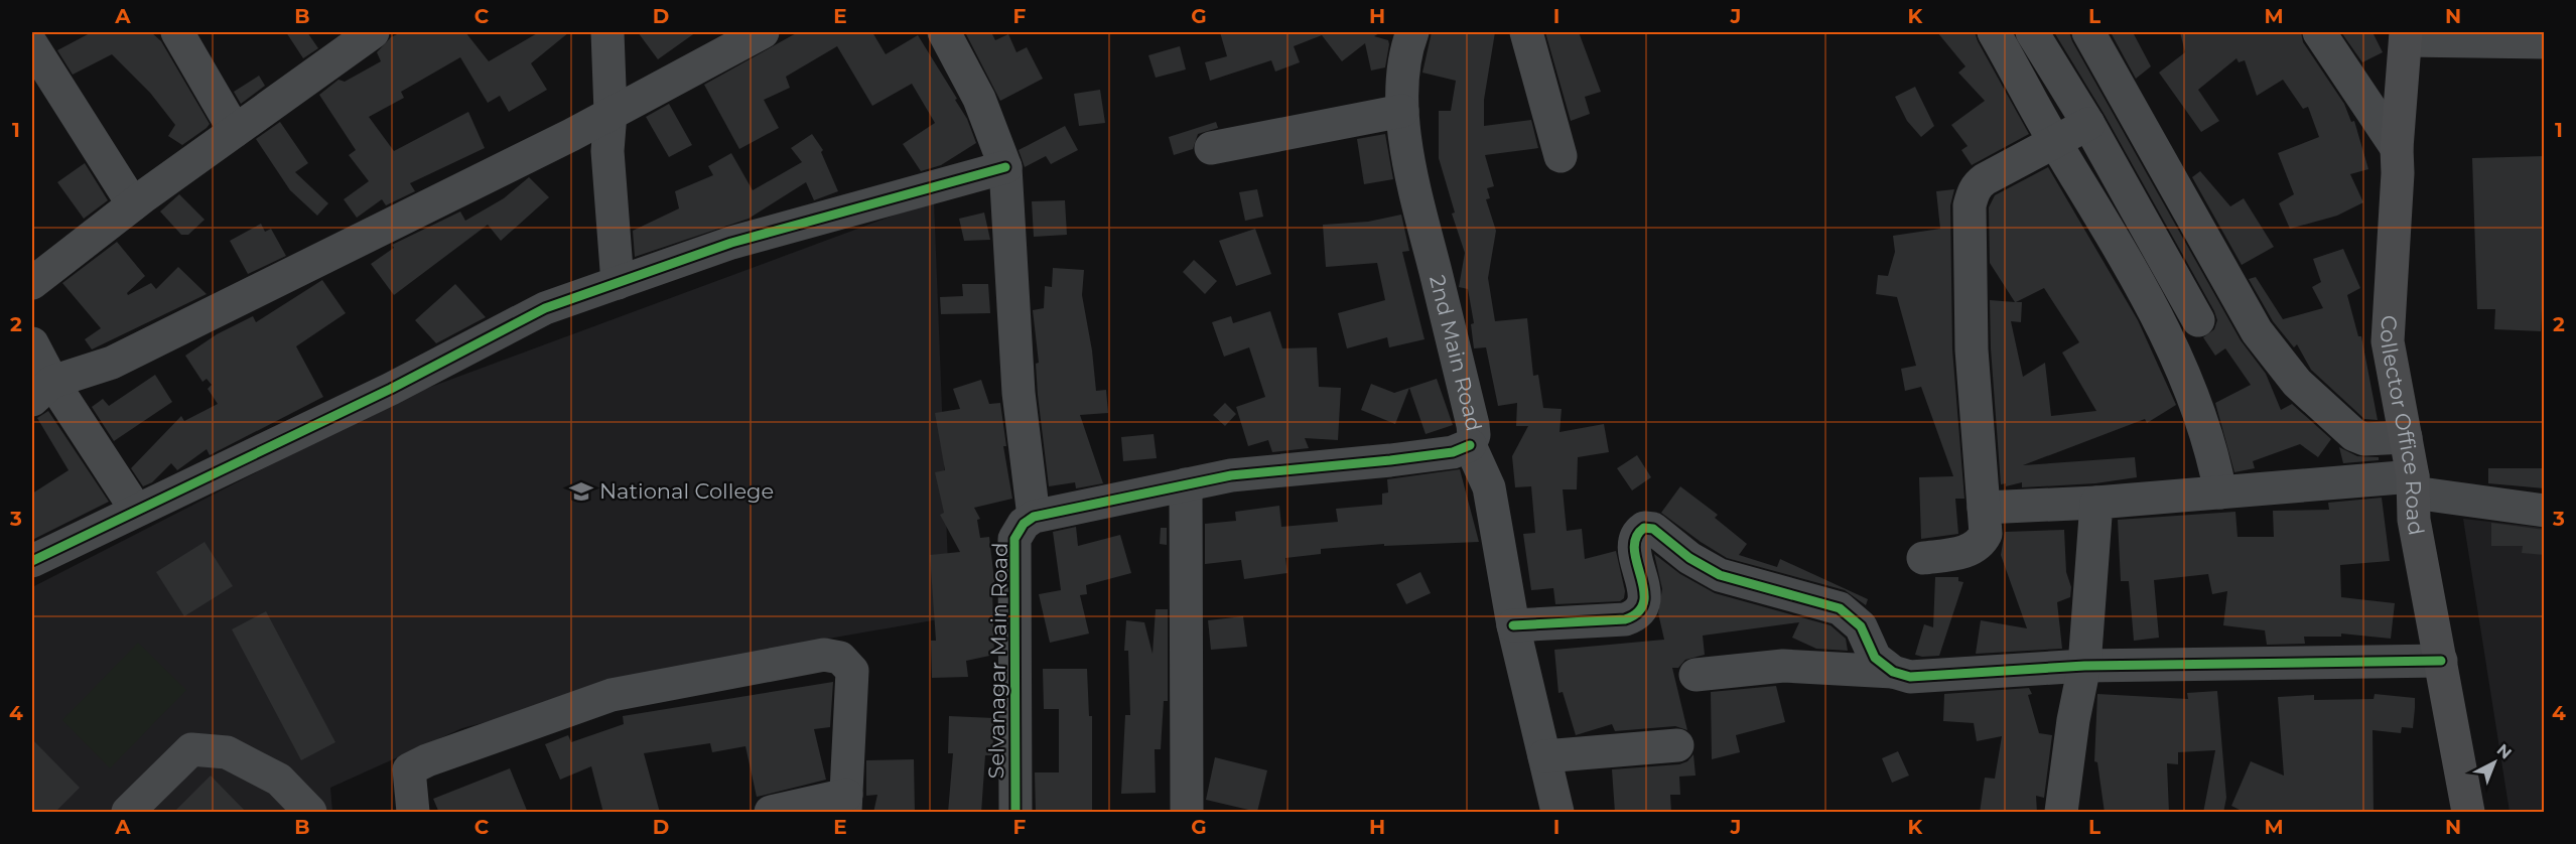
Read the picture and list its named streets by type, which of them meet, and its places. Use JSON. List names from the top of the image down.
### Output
{
  "streets": {
    "main road": ["Collector Office Road"],
    "street": ["2nd Main Road", "Selvanagar Main Road"]
  },
  "places": {
    "school or university": ["National College"]
  },
  "north": "top right",
  "grid": {
    "columns": [
      "A",
      "B",
      "C",
      "D",
      "E",
      "F",
      "G",
      "H",
      "I",
      "J",
      "K",
      "L",
      "M",
      "N"
    ],
    "rows": [
      "1",
      "2",
      "3",
      "4"
    ]
  }
}
